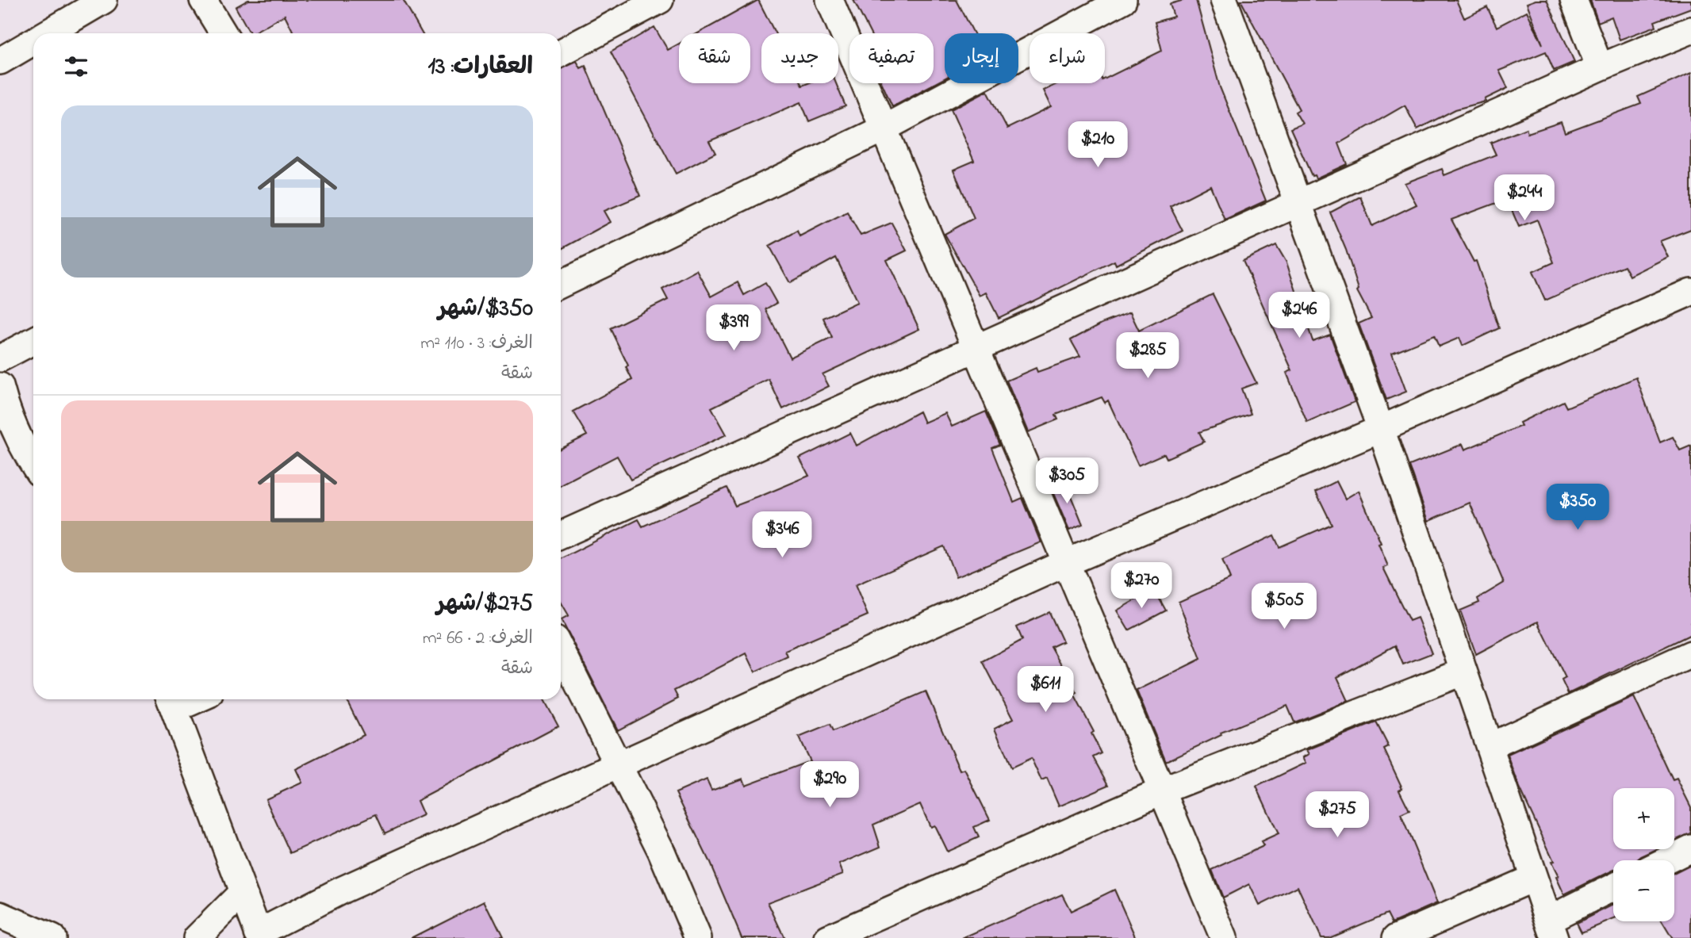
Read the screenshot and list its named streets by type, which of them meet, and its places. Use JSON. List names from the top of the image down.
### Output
{
  "page": {
    "chip": [
      "شراء",
      "إيجار",
      "تصفية",
      "جديد",
      "شقة"
    ],
    "heading": "العقارات: 13",
    "list": [
      {
        "name": "$350/شهر",
        "note": "الغرف: 3 · 110 m² · شقة"
      },
      {
        "name": "$275/شهر",
        "note": "الغرف: 2 · 66 m² · شقة"
      }
    ],
    "price": [
      "$210",
      "$244",
      "$246",
      "$399",
      "$285",
      "$305",
      "$350",
      "$346",
      "$270",
      "$505",
      "$611",
      "$290",
      "$275"
    ],
    "map_buttons": ["+", "−"]
  }
}
